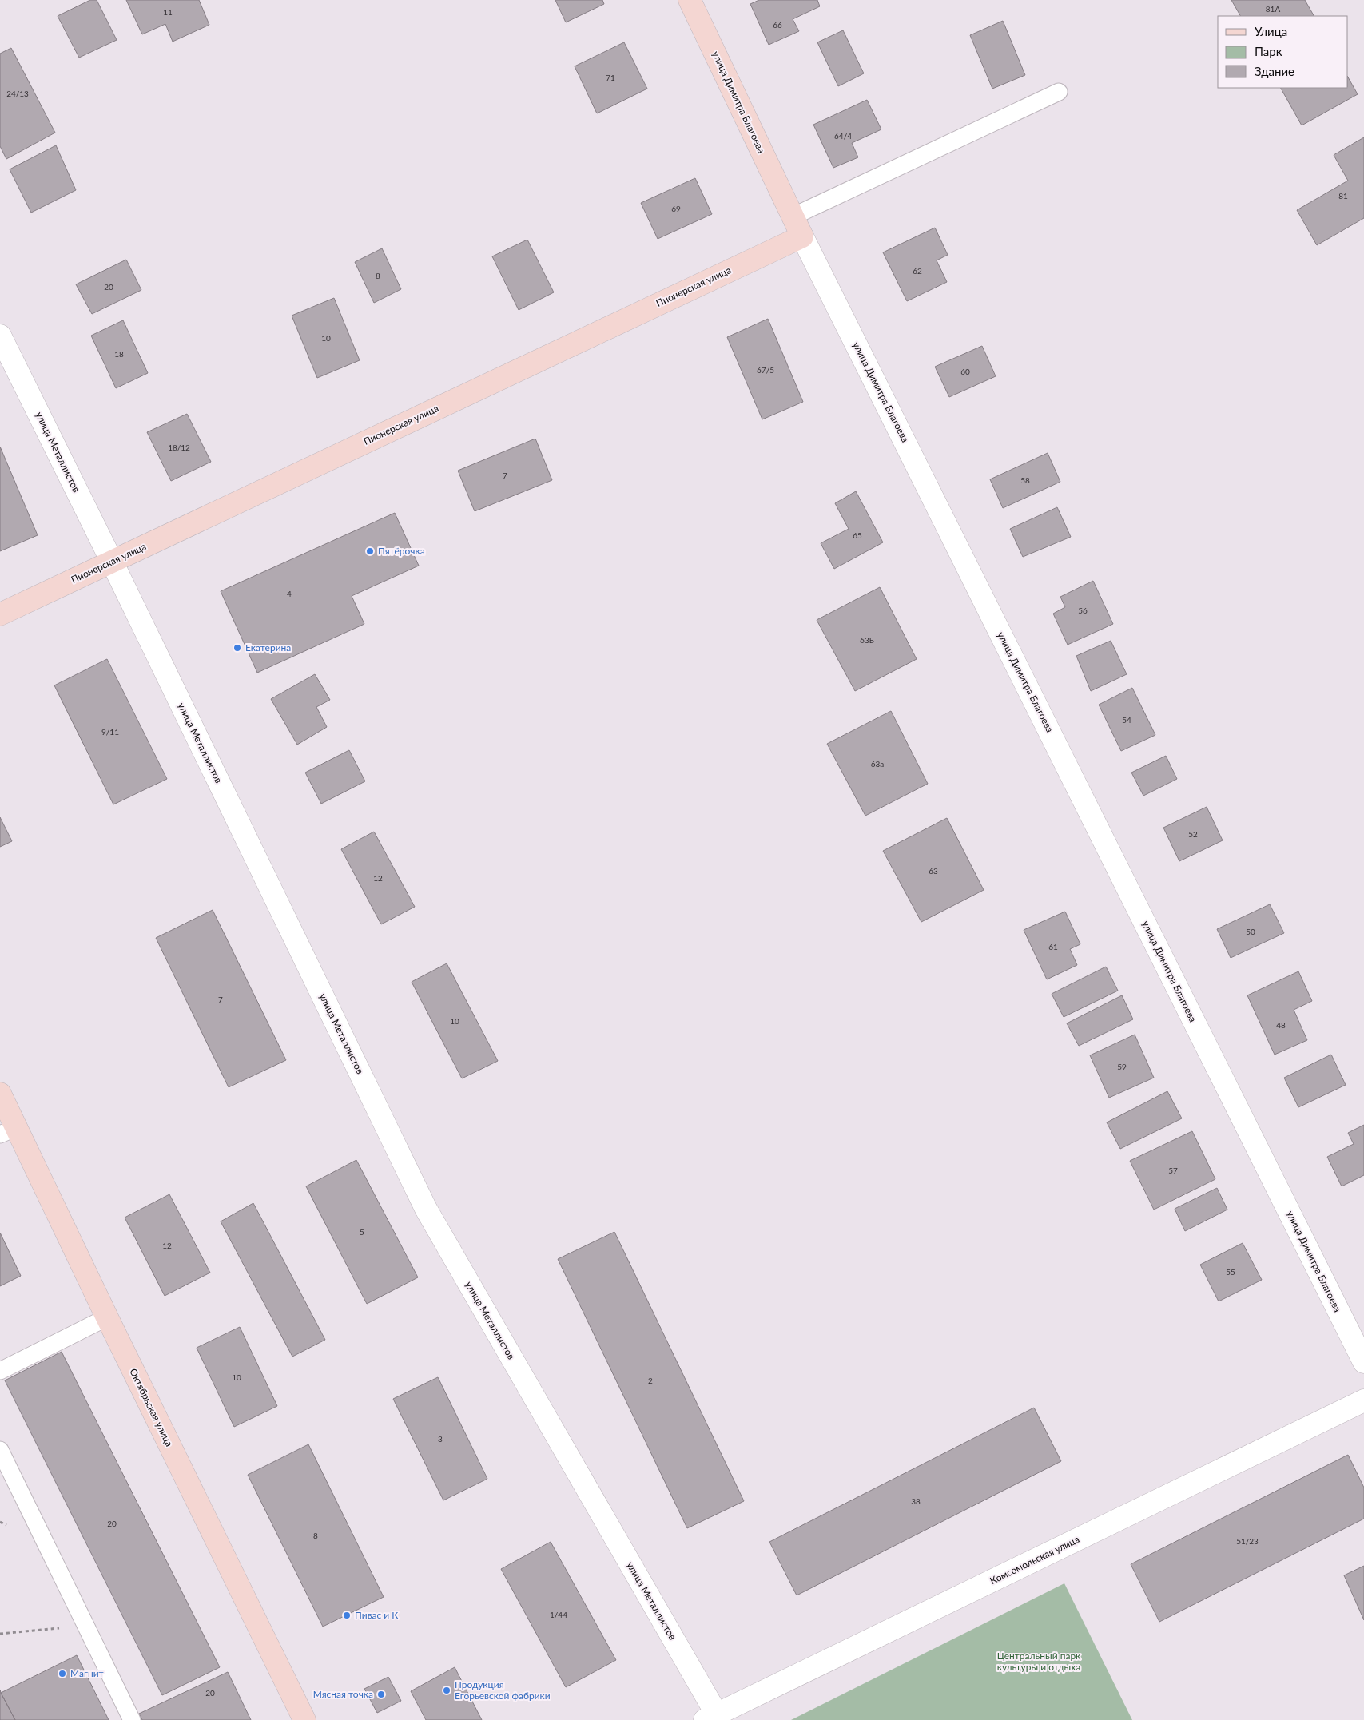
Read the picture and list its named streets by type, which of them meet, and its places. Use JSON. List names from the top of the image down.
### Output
{
  "streets": {
    "main road": ["улица Димитра Благоева", "Пионерская улица", "Октябрьская улица"],
    "street": ["улица Металлистов", "Комсомольская улица"]
  },
  "crossings": [
    ["улица Димитра Благоева", "Пионерская улица"],
    ["Пионерская улица", "улица Металлистов"],
    ["улица Металлистов", "Комсомольская улица"]
  ],
  "parks": ["Центральный парк культуры и отдыха"],
  "places": [
    "Пятёрочка",
    "Екатерина",
    "Пивас и К",
    "Магнит",
    "Продукция Егорьевской фабрики",
    "Мясная точка"
  ],
  "house_numbers": [
    "81А",
    "11",
    "66",
    "71",
    "24/13",
    "64/4",
    "81",
    "69",
    "62",
    "8",
    "20",
    "10",
    "18",
    "67/5",
    "60",
    "18/12",
    "7",
    "58",
    "65",
    "4",
    "56",
    "63Б",
    "54",
    "9/11",
    "63а",
    "52",
    "63",
    "12",
    "50",
    "61",
    "7",
    "10",
    "48",
    "59",
    "57",
    "5",
    "12",
    "55",
    "10",
    "2",
    "3",
    "38",
    "20",
    "8",
    "51/23",
    "1/44",
    "20"
  ],
  "legend": ["Улица", "Парк", "Здание"]
}
